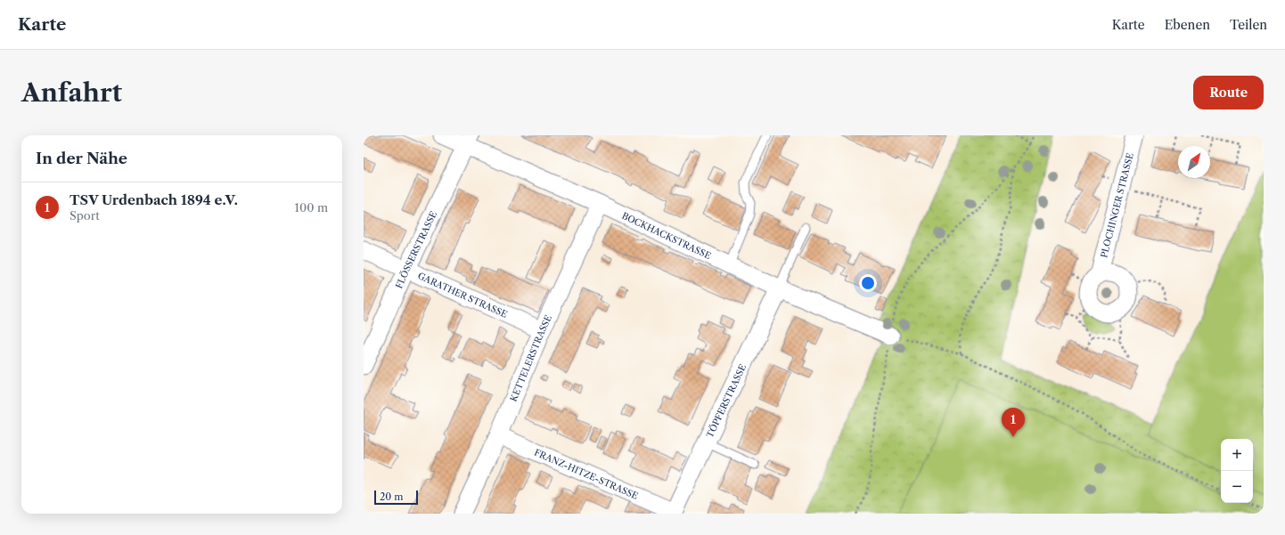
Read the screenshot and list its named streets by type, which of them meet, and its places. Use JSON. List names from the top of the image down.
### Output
{
  "streets": {
    "street": [
      "PLOCHINGER STRASSE",
      "BOCKHACKSTRASSE",
      "FLÖSSERSTRASSE",
      "GARATHER STRASSE",
      "KETTELERSTRASSE",
      "TÖPFERSTRASSE",
      "FRANZ-HITZE-STRASSE"
    ]
  },
  "crossings": [
    ["BOCKHACKSTRASSE", "FLÖSSERSTRASSE"],
    ["BOCKHACKSTRASSE", "KETTELERSTRASSE"],
    ["BOCKHACKSTRASSE", "TÖPFERSTRASSE"],
    ["FLÖSSERSTRASSE", "GARATHER STRASSE"],
    ["GARATHER STRASSE", "KETTELERSTRASSE"],
    ["KETTELERSTRASSE", "FRANZ-HITZE-STRASSE"],
    ["TÖPFERSTRASSE", "FRANZ-HITZE-STRASSE"]
  ],
  "scale_bar": "20 m",
  "north": "top right",
  "page": {
    "header": "Karte",
    "nav": ["Karte", "Ebenen", "Teilen"],
    "buttons": "Route",
    "title": "Anfahrt",
    "heading": "In der Nähe",
    "list": [
      {
        "mark": "1",
        "name": "TSV Urdenbach 1894 e.V.",
        "note": "Sport",
        "value": "100 m"
      }
    ],
    "pins": "1",
    "map_buttons": ["+", "−"],
    "scale": "20 m"
  }
}
